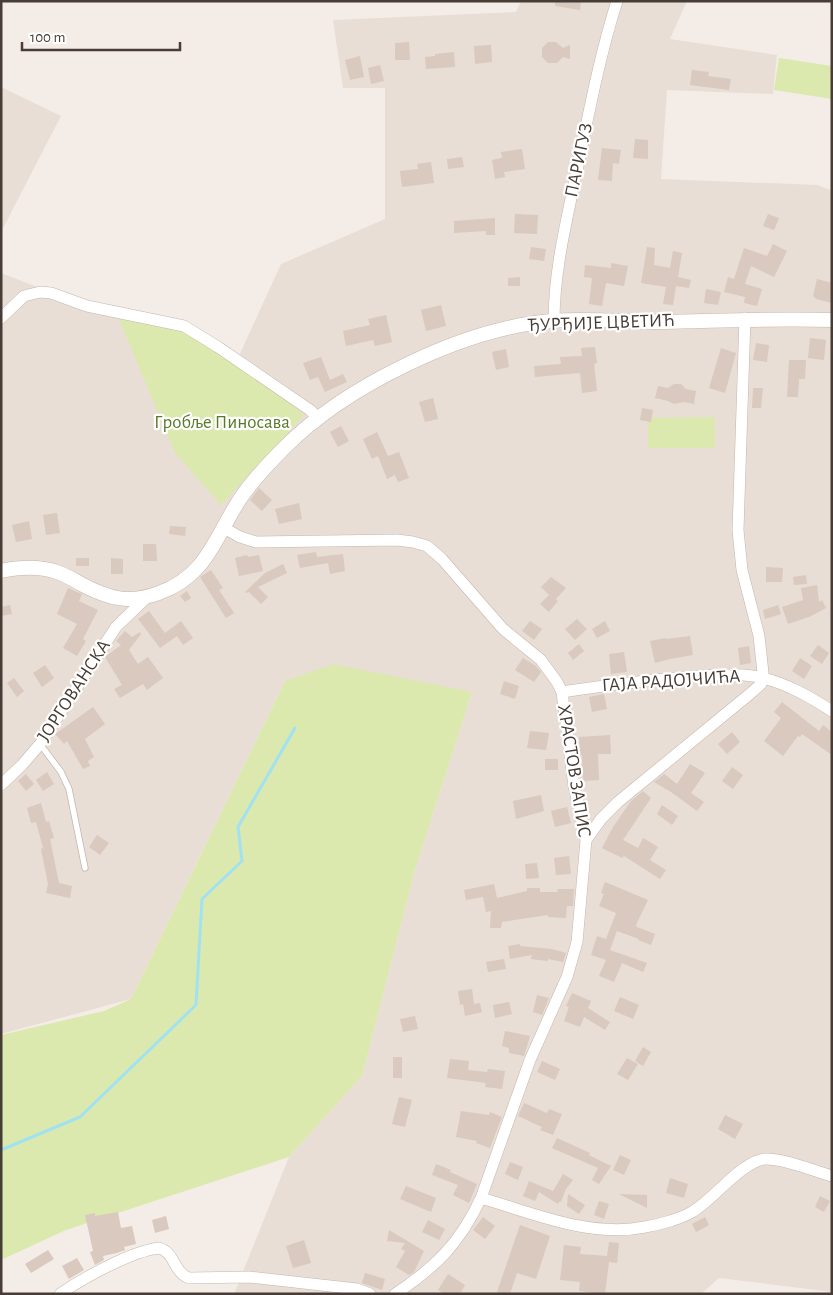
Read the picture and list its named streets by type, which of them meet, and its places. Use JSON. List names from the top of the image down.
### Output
{
  "streets": {
    "street": [
      "ПАРИГУЗ",
      "ЂУРЂИЈЕ ЦВЕТИЋ",
      "ГАЈА РАДОЈЧИЋА",
      "ЈОРГОВАНСКА",
      "ХРАСТОВ ЗАПИС"
    ]
  },
  "crossings": [
    ["ПАРИГУЗ", "ЂУРЂИЈЕ ЦВЕТИЋ"],
    ["ЂУРЂИЈЕ ЦВЕТИЋ", "ЈОРГОВАНСКА"],
    ["ЂУРЂИЈЕ ЦВЕТИЋ", "ХРАСТОВ ЗАПИС"],
    ["ГАЈА РАДОЈЧИЋА", "ХРАСТОВ ЗАПИС"]
  ],
  "parks": ["Гробље Пиносава"],
  "scale_bar": "100 m"
}
